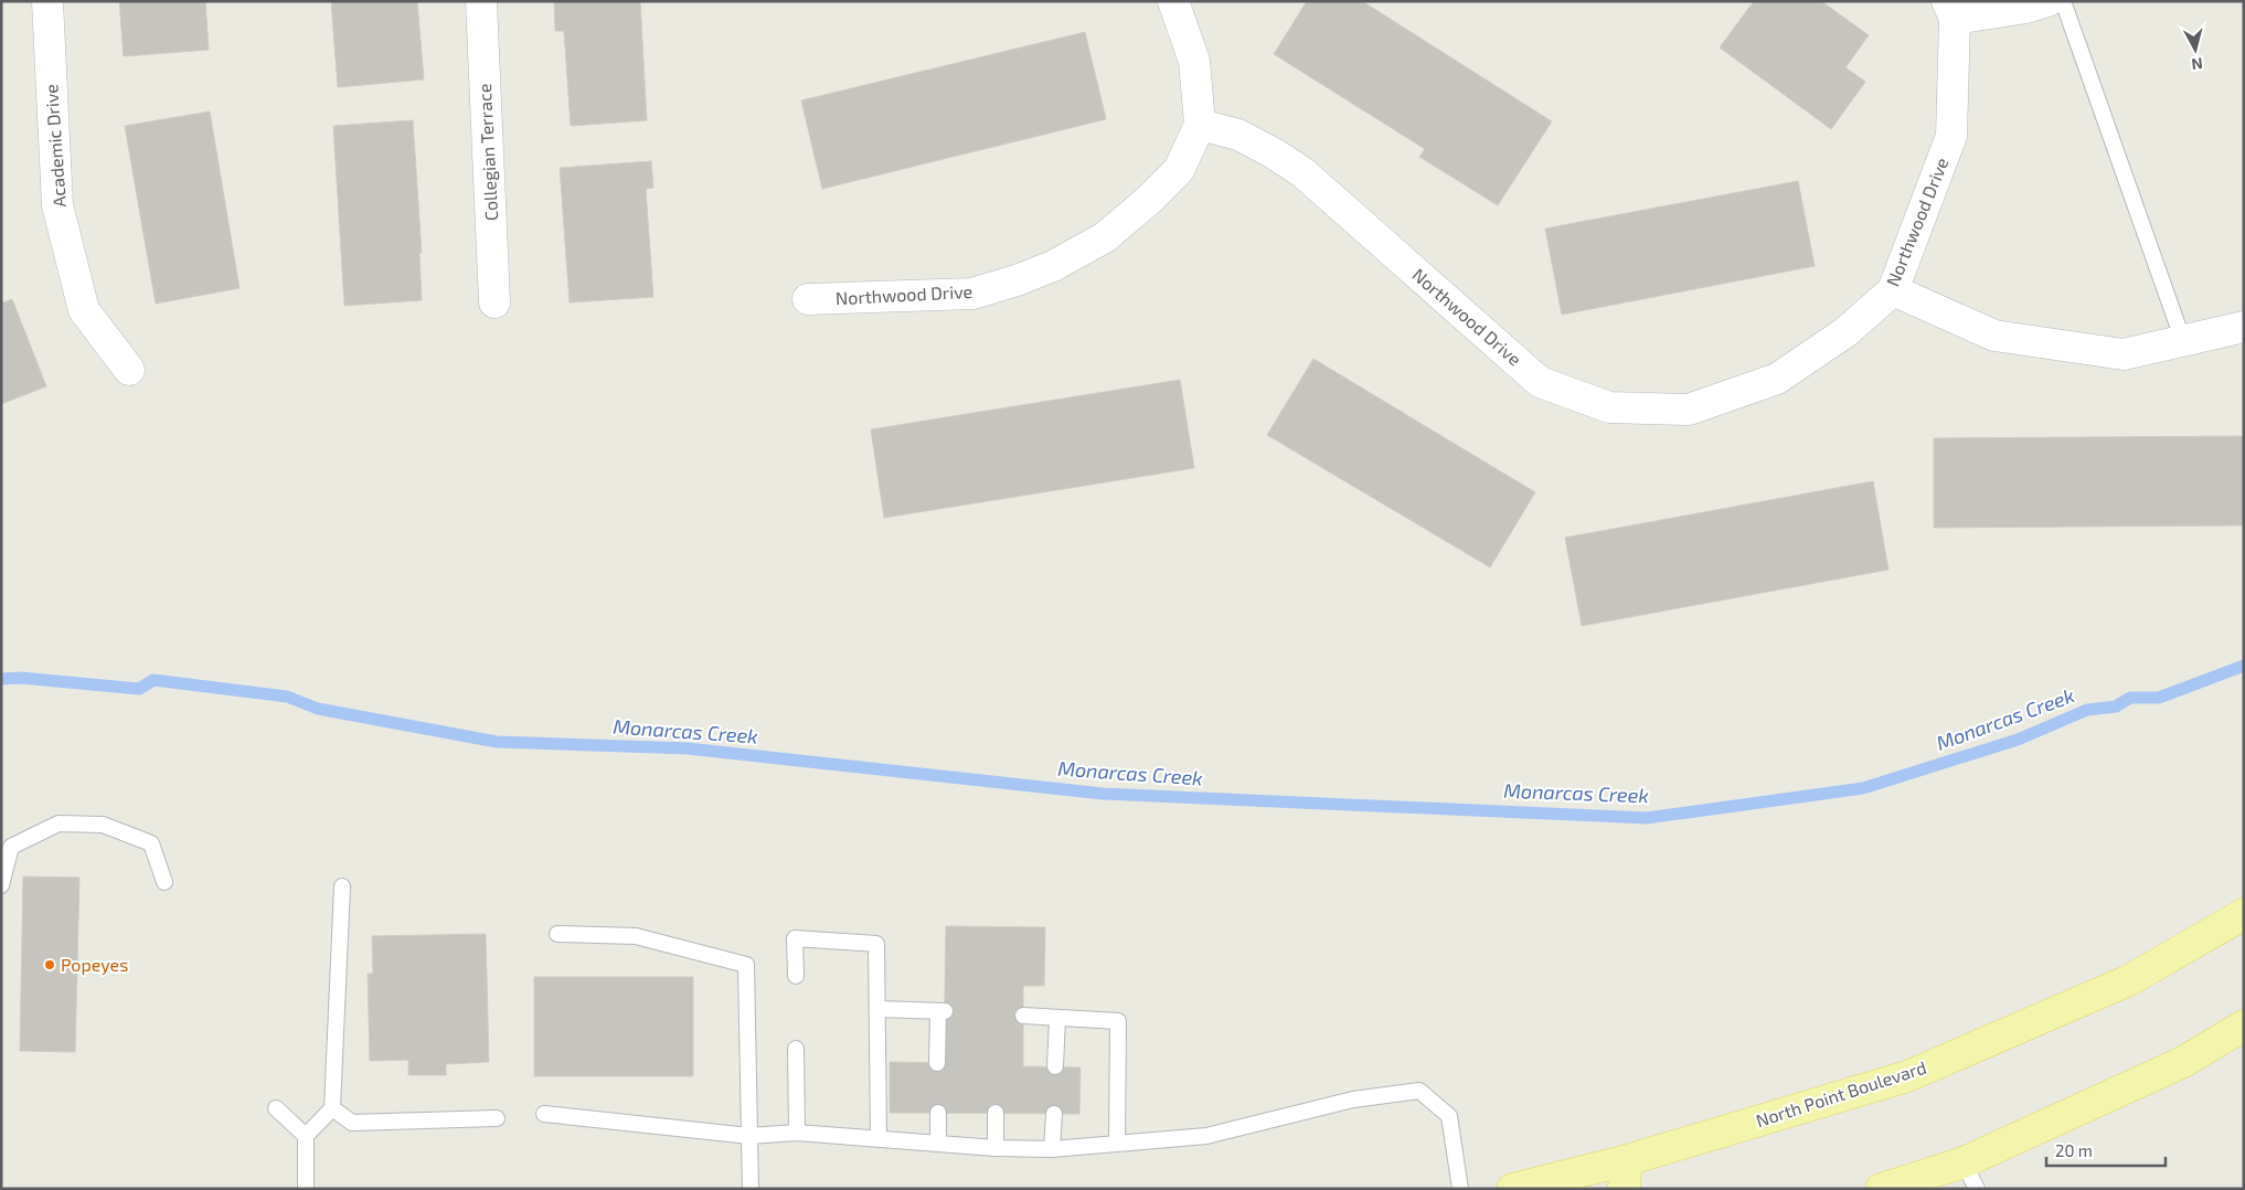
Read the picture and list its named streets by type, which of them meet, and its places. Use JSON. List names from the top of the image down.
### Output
{
  "streets": {
    "main road": ["North Point Boulevard"],
    "street": ["Academic Drive", "Collegian Terrace", "Northwood Drive"]
  },
  "water": ["Monarcas Creek"],
  "places": ["Popeyes"],
  "scale_bar": "20 m",
  "north": "bottom"
}
